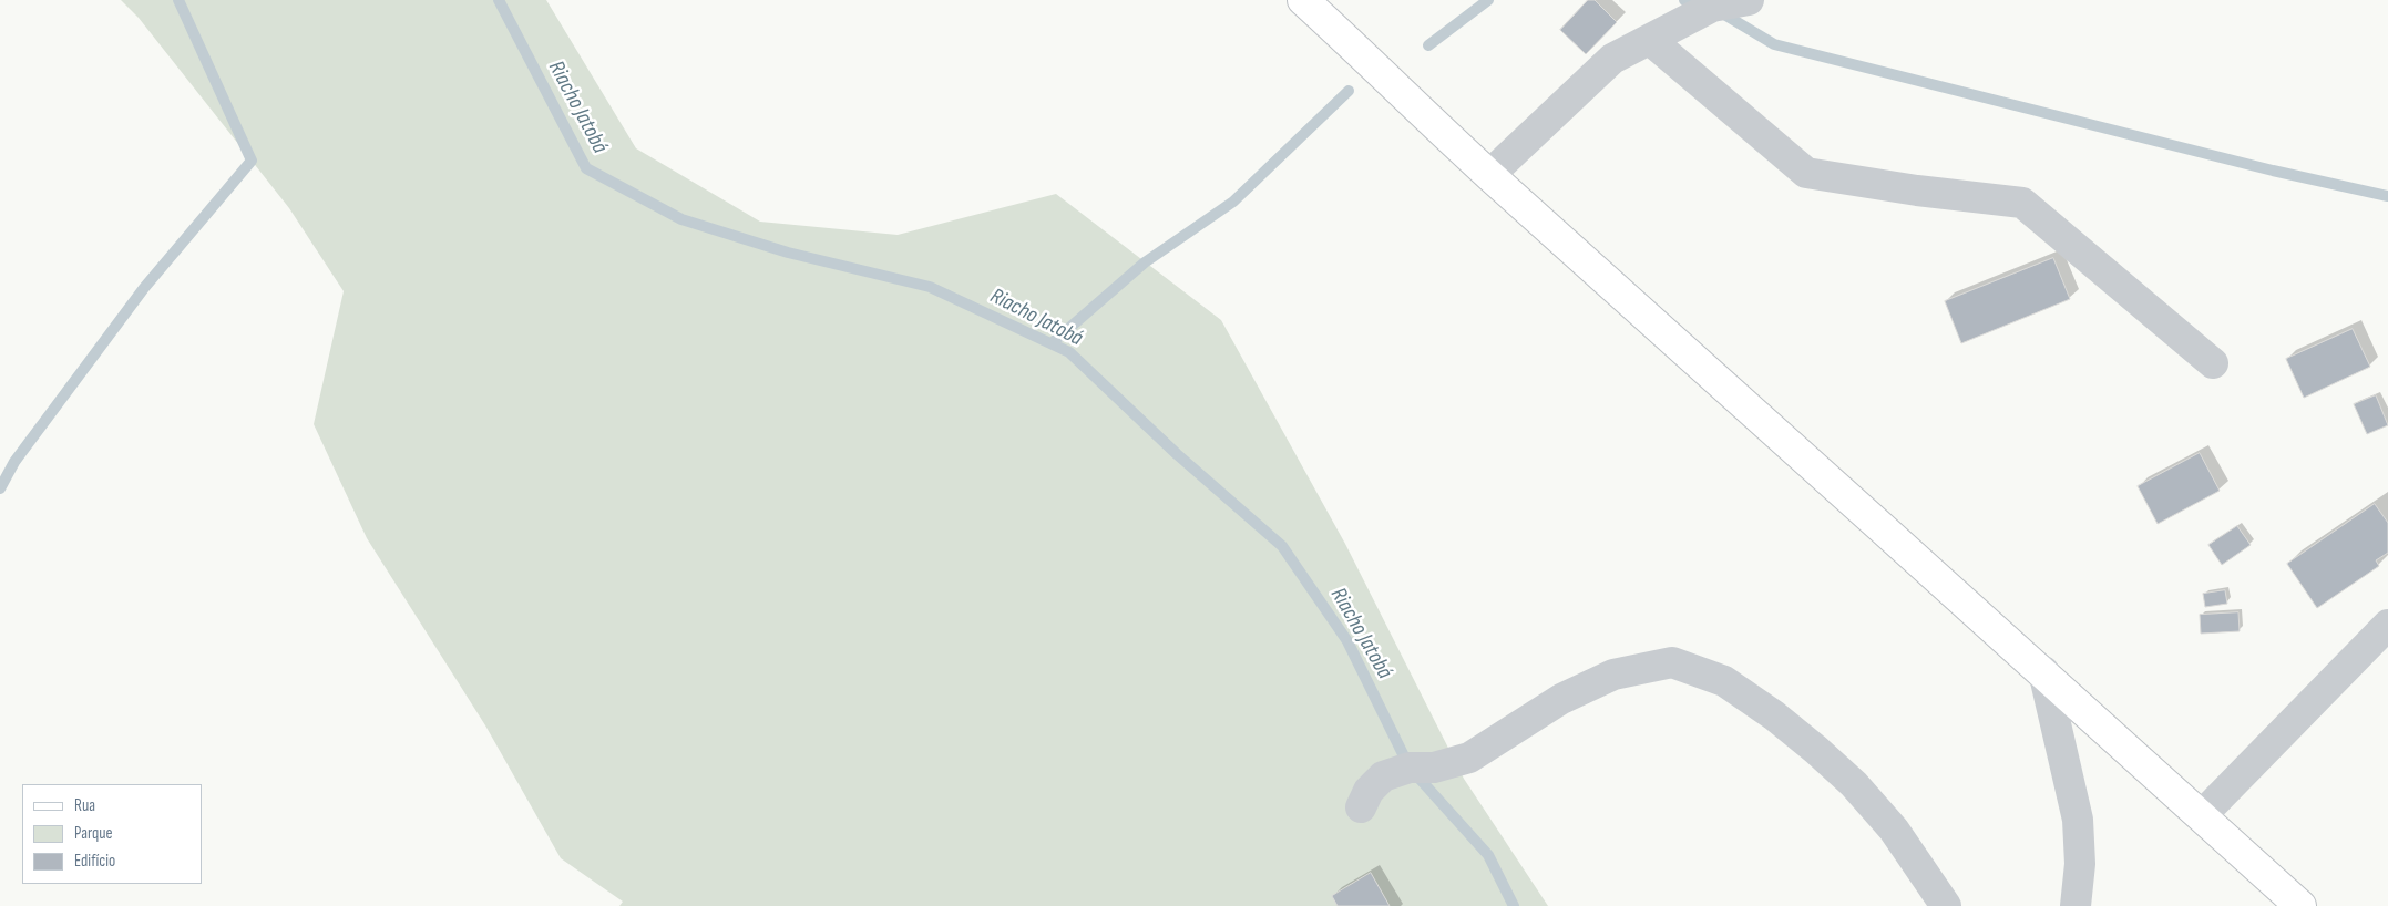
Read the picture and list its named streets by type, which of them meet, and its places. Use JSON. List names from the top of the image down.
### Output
{
  "water": ["Riacho Jatobá"],
  "legend": ["Rua", "Parque", "Edifício"]
}
